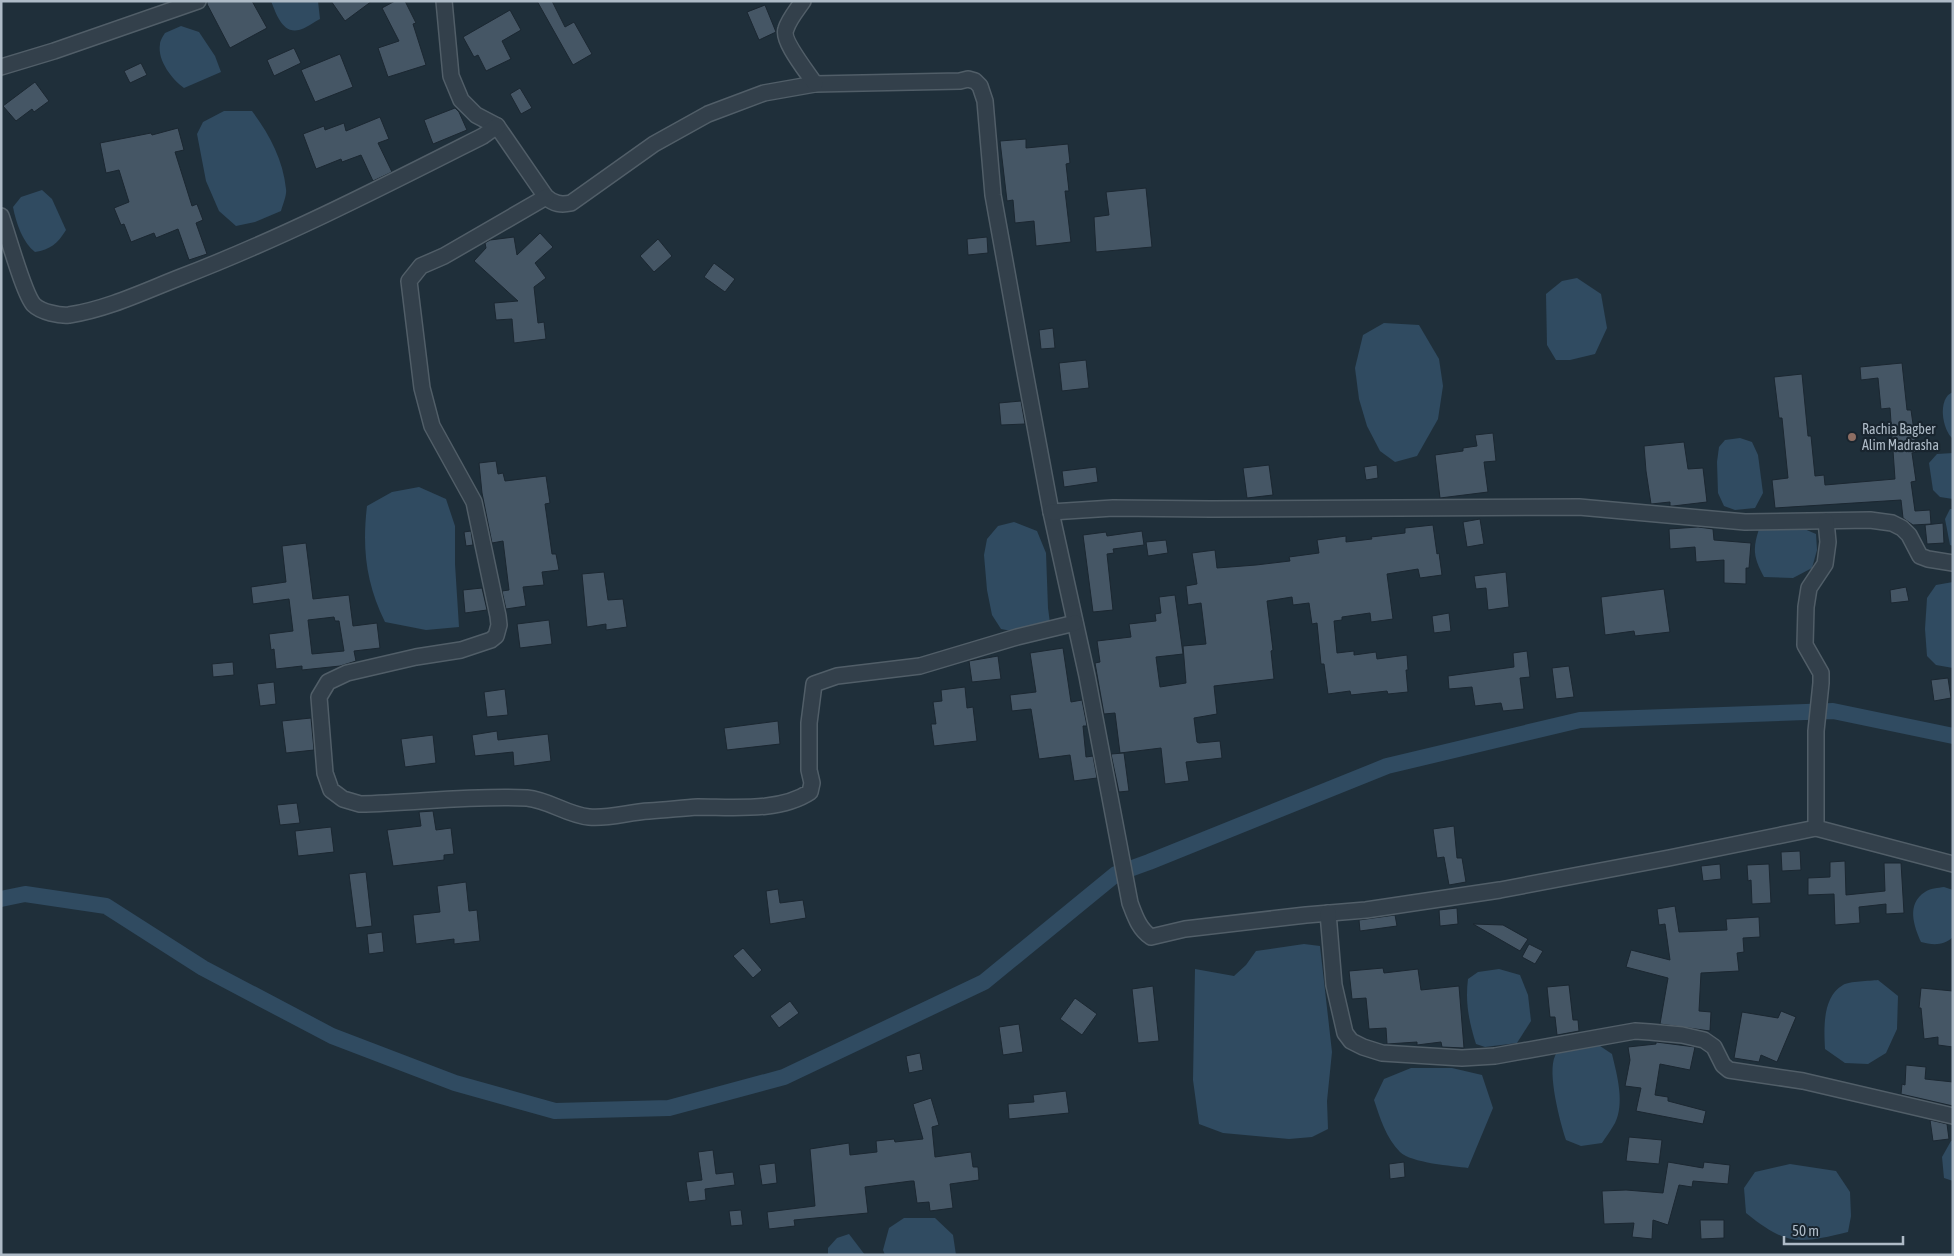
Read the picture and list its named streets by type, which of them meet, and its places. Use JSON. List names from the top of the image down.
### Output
{
  "places": ["Rachia Bagber Alim Madrasha"],
  "scale_bar": "50 m"
}
